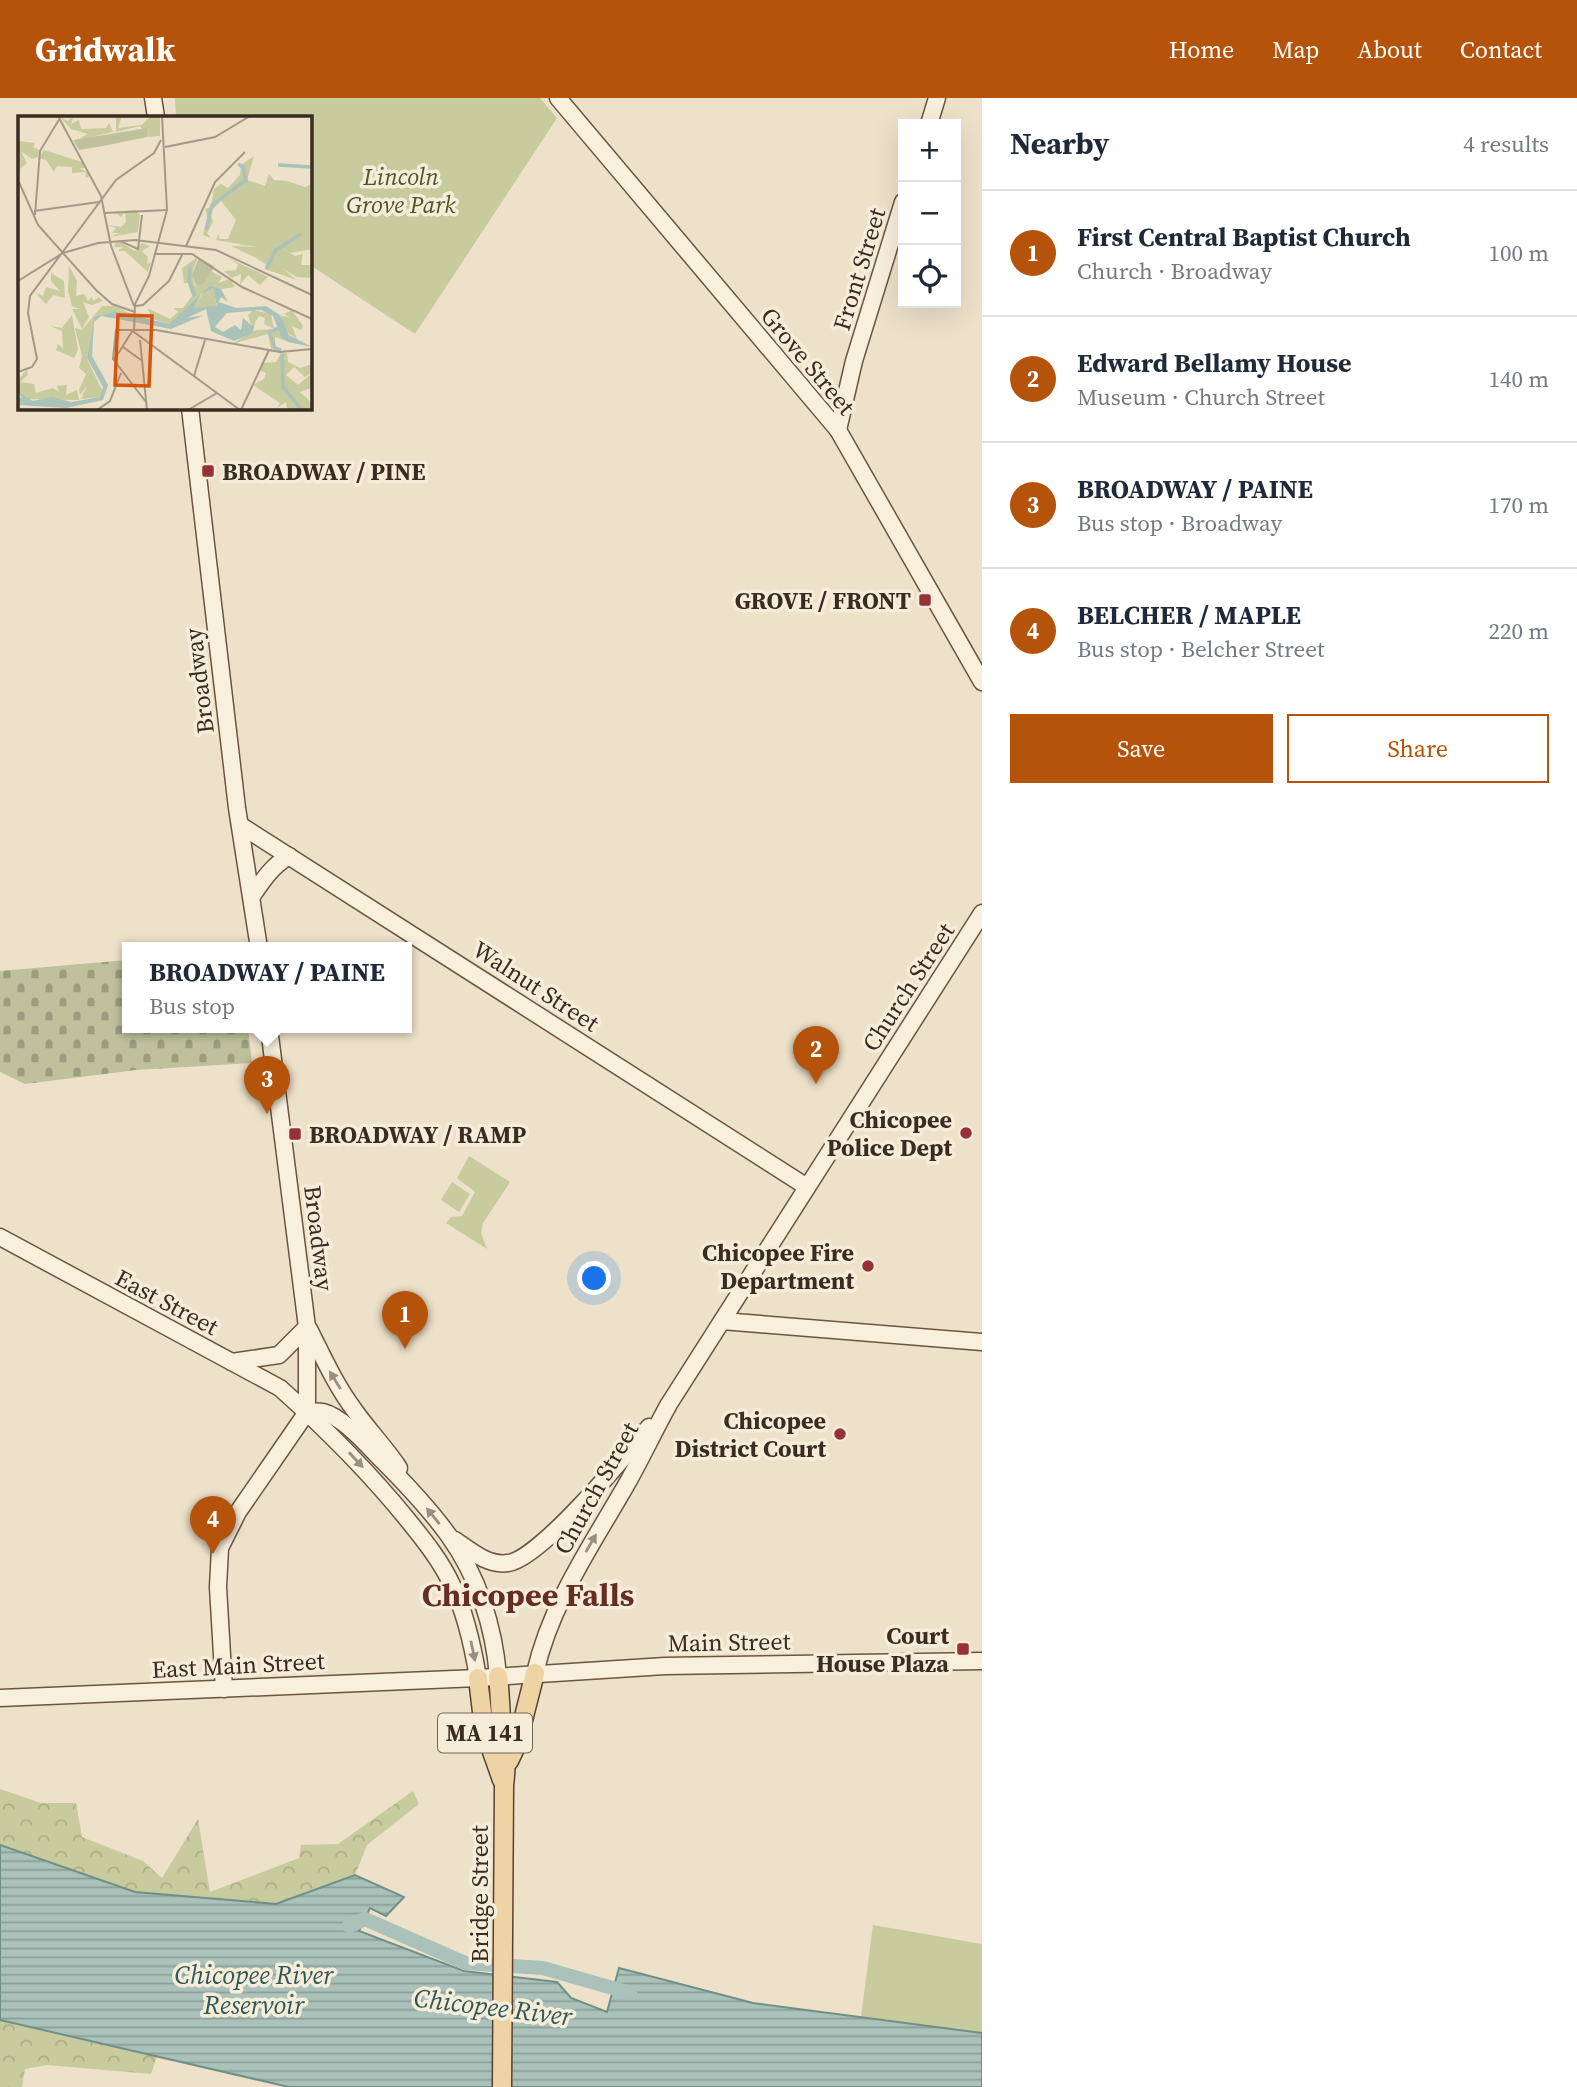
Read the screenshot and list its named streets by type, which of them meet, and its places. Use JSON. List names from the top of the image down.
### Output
{
  "streets": {
    "main road": [
      "Front Street",
      "Grove Street",
      "Broadway",
      "Walnut Street",
      "Church Street",
      "East Street",
      "Main Street",
      "East Main Street",
      "MA 141",
      "Bridge Street"
    ]
  },
  "crossings": [
    ["Front Street", "Grove Street"],
    ["Broadway", "Walnut Street"],
    ["Broadway", "East Street"],
    ["Walnut Street", "Church Street"],
    ["Church Street", "Main Street"],
    ["Main Street", "East Main Street"],
    ["Main Street", "Bridge Street"],
    ["East Main Street", "Bridge Street"]
  ],
  "districts": ["Chicopee Falls"],
  "water": ["Chicopee River Reservoir", "Chicopee River"],
  "parks": ["Lincoln Grove Park"],
  "places": {
    "transit": [
      "BROADWAY / PINE",
      "GROVE / FRONT",
      "BROADWAY / RAMP",
      "Court House Plaza"
    ],
    "other": ["Chicopee Police Dept", "Chicopee Fire Department", "Chicopee District Court"]
  },
  "page": {
    "header": "Gridwalk",
    "nav": [
      "Home",
      "Map",
      "About",
      "Contact"
    ],
    "heading": ["Nearby", "4 results"],
    "map_buttons": ["+", "−"],
    "list": [
      {
        "mark": "1",
        "name": "First Central Baptist Church",
        "note": "Church · Broadway",
        "value": "100 m"
      },
      {
        "mark": "2",
        "name": "Edward Bellamy House",
        "note": "Museum · Church Street",
        "value": "140 m"
      },
      {
        "mark": "3",
        "name": "BROADWAY / PAINE",
        "note": "Bus stop · Broadway",
        "value": "170 m"
      },
      {
        "mark": "4",
        "name": "BELCHER / MAPLE",
        "note": "Bus stop · Belcher Street",
        "value": "220 m"
      }
    ],
    "buttons": ["Save", "Share"],
    "popup": ["BROADWAY / PAINE", "Bus stop"],
    "pins": [
      "2",
      "3",
      "1",
      "4"
    ]
  }
}
